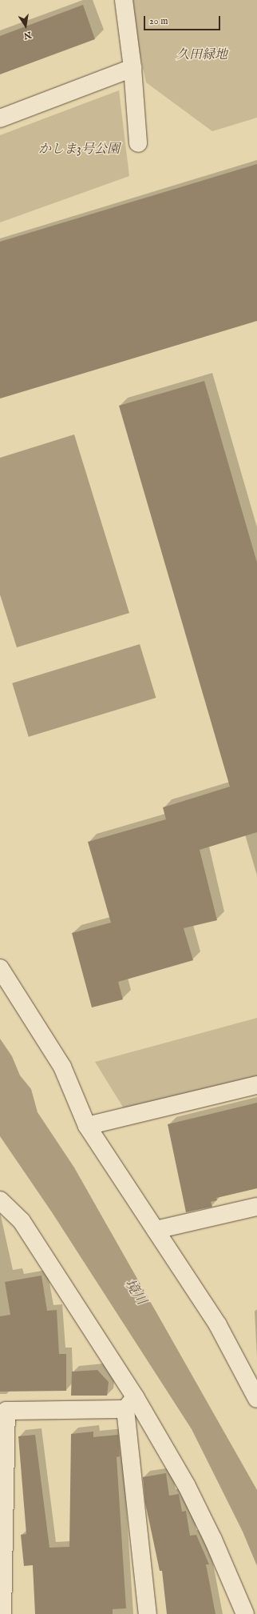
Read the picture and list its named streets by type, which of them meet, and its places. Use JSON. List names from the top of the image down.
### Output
{
  "water": ["境川"],
  "parks": ["久田緑地", "かしま3号公園"],
  "scale_bar": "20 m",
  "north": "bottom"
}
